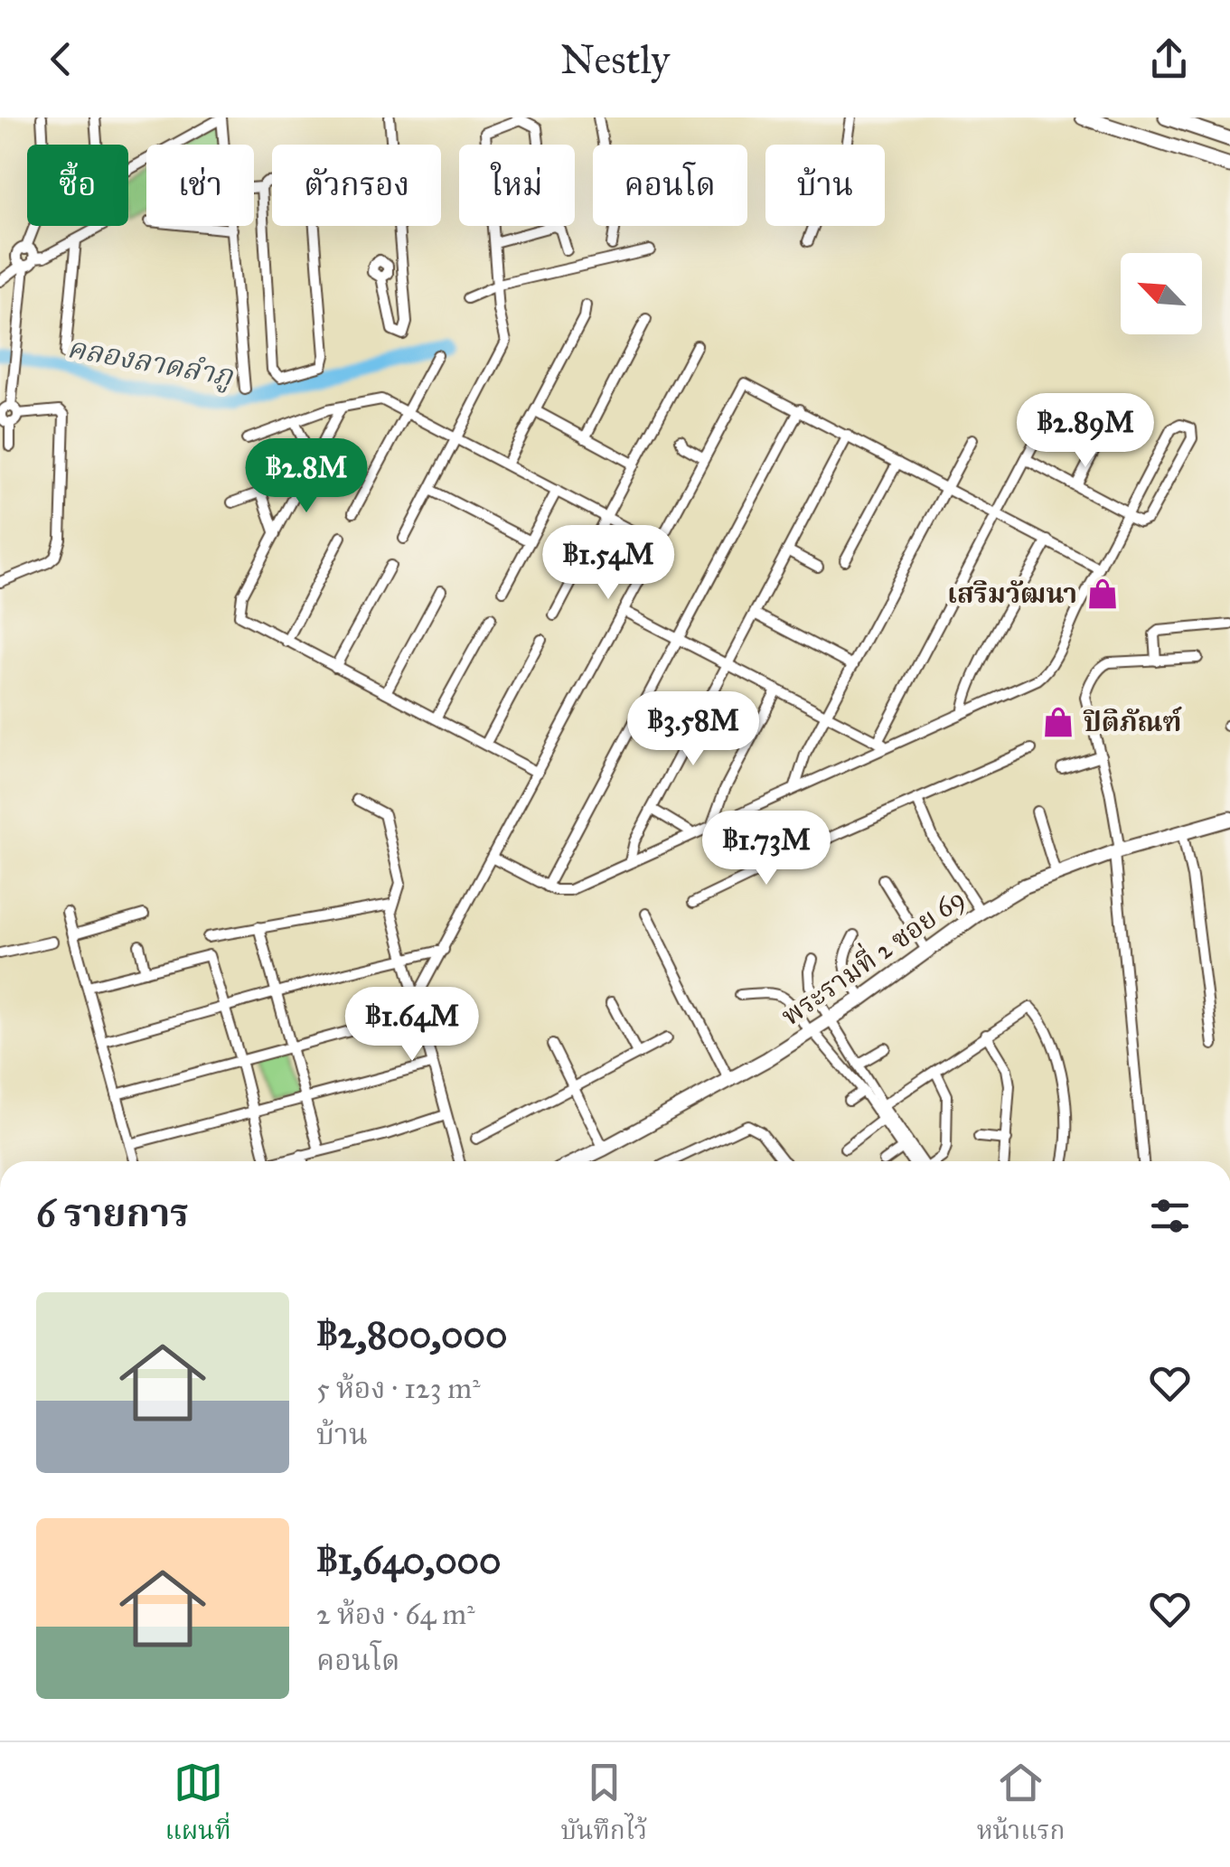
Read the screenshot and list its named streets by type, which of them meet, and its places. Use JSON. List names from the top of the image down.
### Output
{
  "streets": {
    "street": ["พระรามที่ 2 ซอย 69"]
  },
  "water": ["คลองลาดลำภู"],
  "places": {
    "shop": ["เสริมวัฒนา", "ปิติภัณฑ์"]
  },
  "north": "top left",
  "page": {
    "header": "Nestly",
    "chip": [
      "ซื้อ",
      "เช่า",
      "ตัวกรอง",
      "ใหม่",
      "คอนโด",
      "บ้าน"
    ],
    "price": [
      "฿2.89M",
      "฿2.8M",
      "฿1.54M",
      "฿3.58M",
      "฿1.73M",
      "฿1.64M"
    ],
    "heading": "6 รายการ",
    "list": [
      {
        "name": "฿2,800,000",
        "note": "5 ห้อง · 123 m² · บ้าน"
      },
      {
        "name": "฿1,640,000",
        "note": "2 ห้อง · 64 m² · คอนโด"
      }
    ],
    "tabs": ["แผนที่", "บันทึกไว้", "หน้าแรก"]
  }
}
